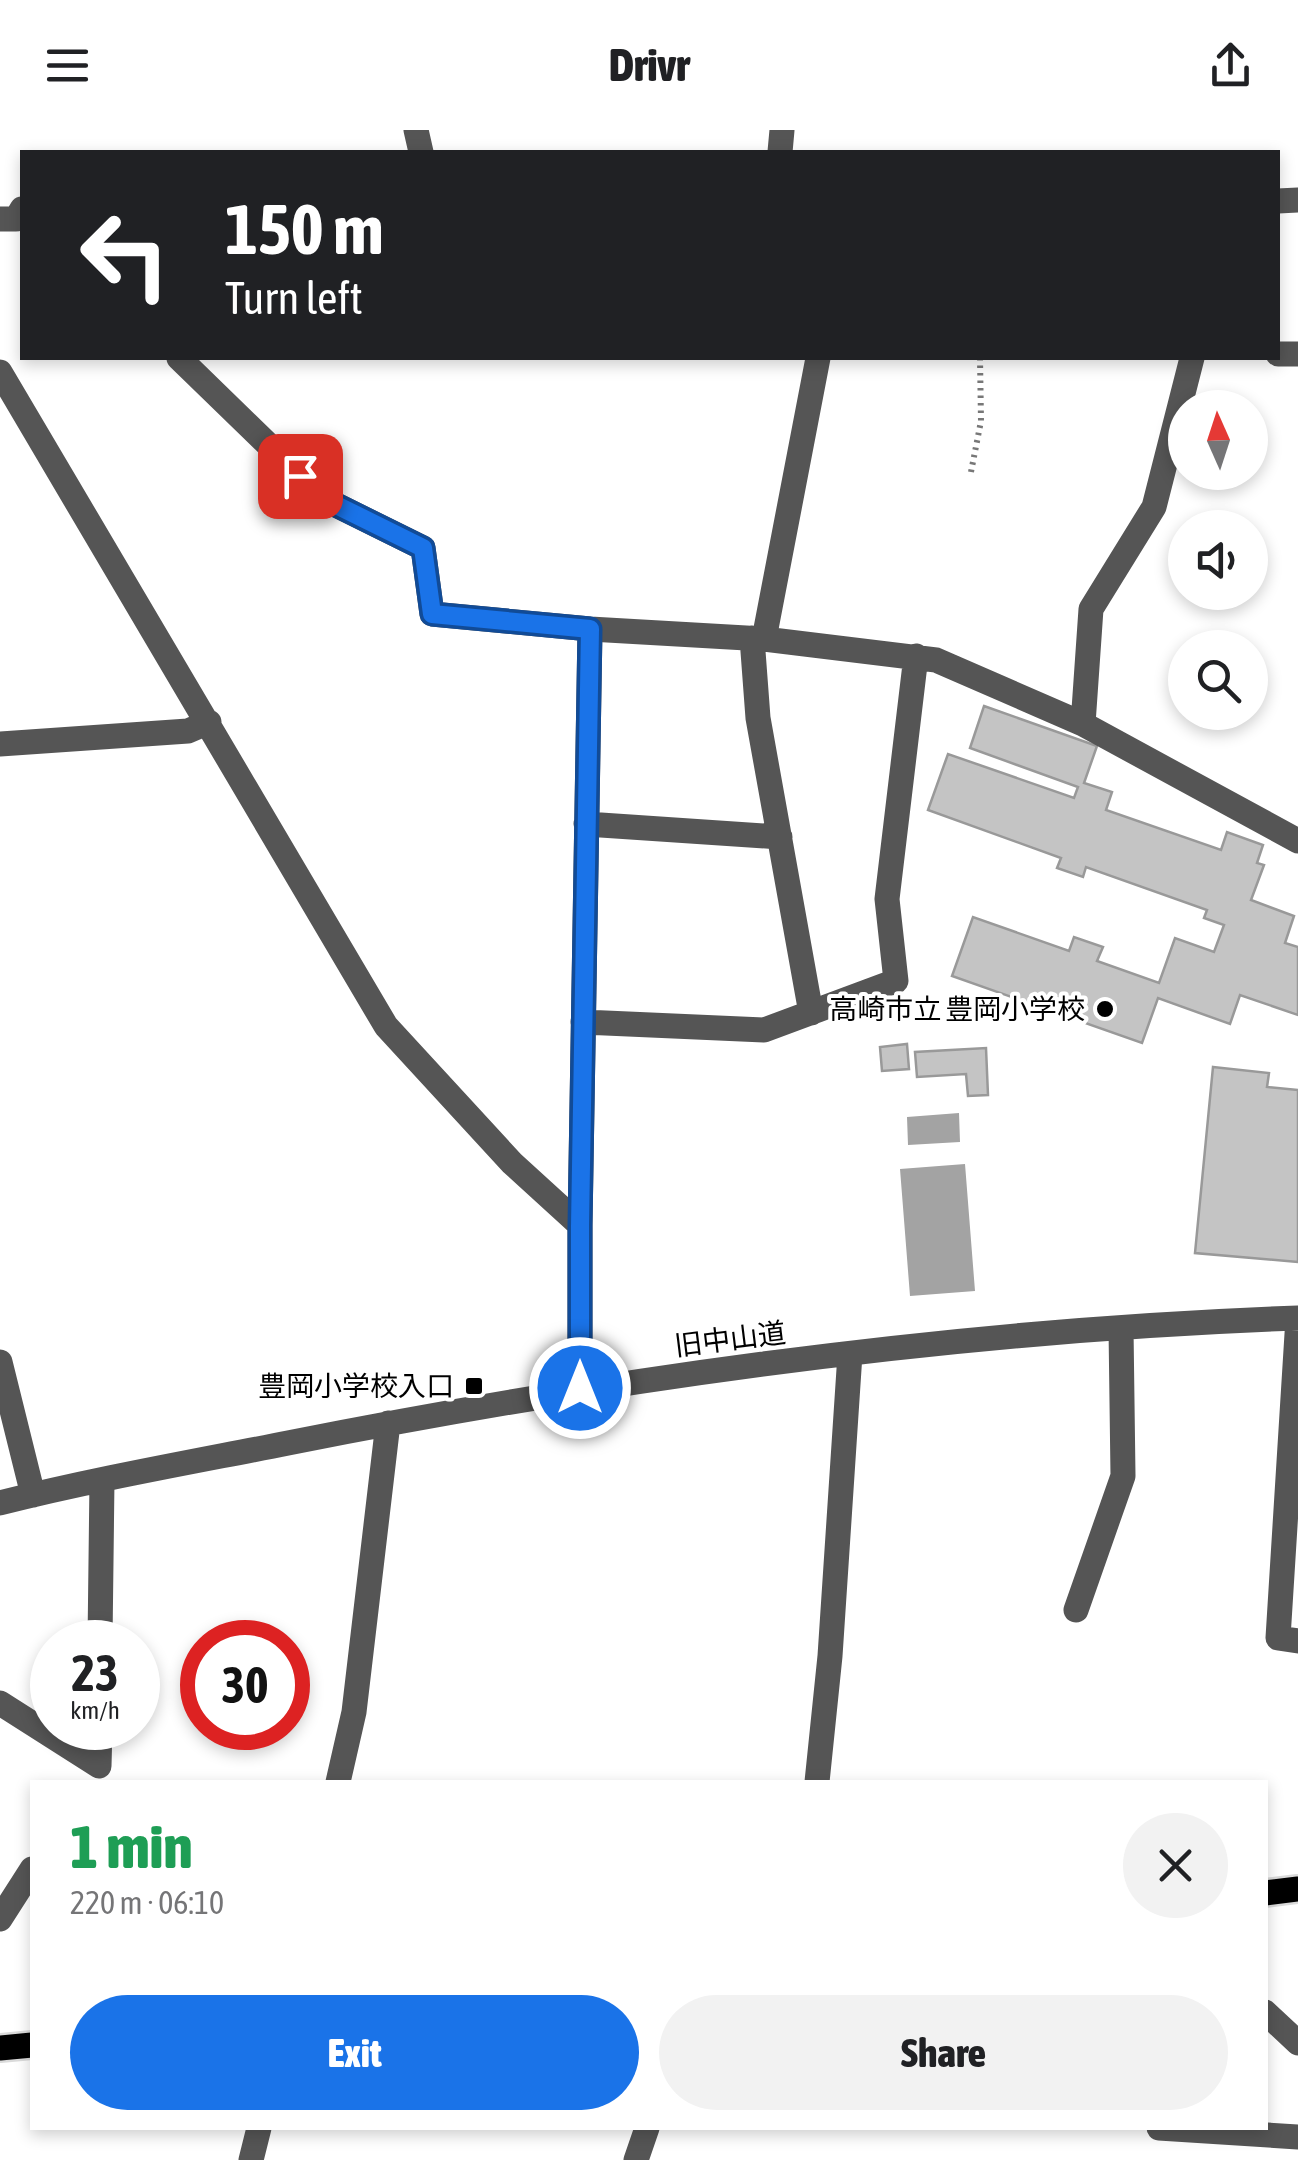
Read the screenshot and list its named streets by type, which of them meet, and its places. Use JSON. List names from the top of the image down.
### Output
{
  "streets": {
    "street": ["旧中山道"]
  },
  "places": {
    "other": ["高崎市立 豊岡小学校"],
    "transit": ["豊岡小学校入口"]
  },
  "north": "top",
  "page": {
    "header": "Drivr",
    "turn": ["150 m", "Turn left"],
    "speed": "23 km/h",
    "limit": "30",
    "heading": ["1 min", "220 m · 06:10"],
    "buttons": ["Exit", "Share"]
  }
}
